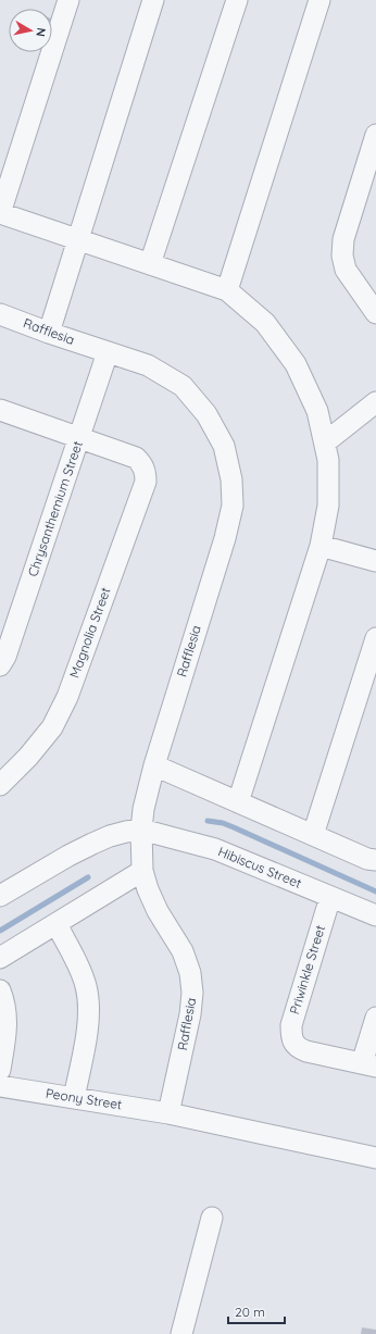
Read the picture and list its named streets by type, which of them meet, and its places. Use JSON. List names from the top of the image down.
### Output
{
  "streets": {
    "street": [
      "Rafflesia",
      "Chrysanthemium Street",
      "Magnolia Street",
      "Hibiscus Street",
      "Priwinkle Street",
      "Peony Street"
    ]
  },
  "crossings": [
    ["Rafflesia", "Chrysanthemium Street"],
    ["Rafflesia", "Hibiscus Street"],
    ["Rafflesia", "Peony Street"],
    ["Chrysanthemium Street", "Magnolia Street"],
    ["Hibiscus Street", "Priwinkle Street"]
  ],
  "scale_bar": "20 m",
  "north": "right"
}
